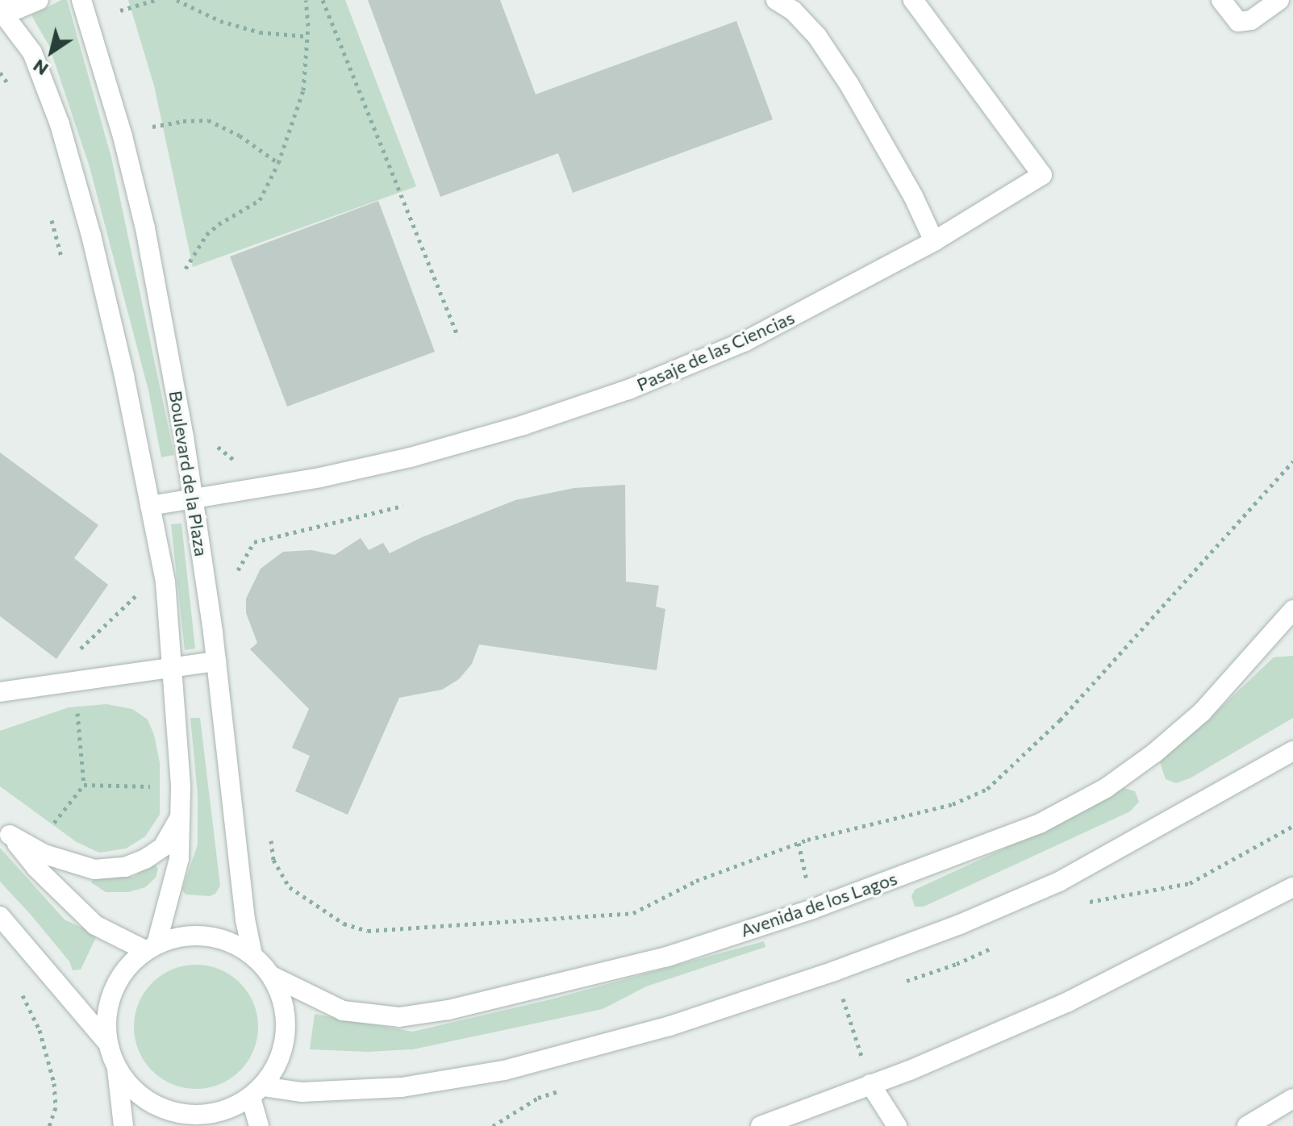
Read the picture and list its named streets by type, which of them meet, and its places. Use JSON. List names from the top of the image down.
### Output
{
  "streets": {
    "street": ["Pasaje de las Ciencias", "Boulevard de la Plaza", "Avenida de los Lagos"]
  },
  "crossings": [
    ["Pasaje de las Ciencias", "Boulevard de la Plaza"],
    ["Boulevard de la Plaza", "Avenida de los Lagos"]
  ],
  "north": "bottom left"
}
